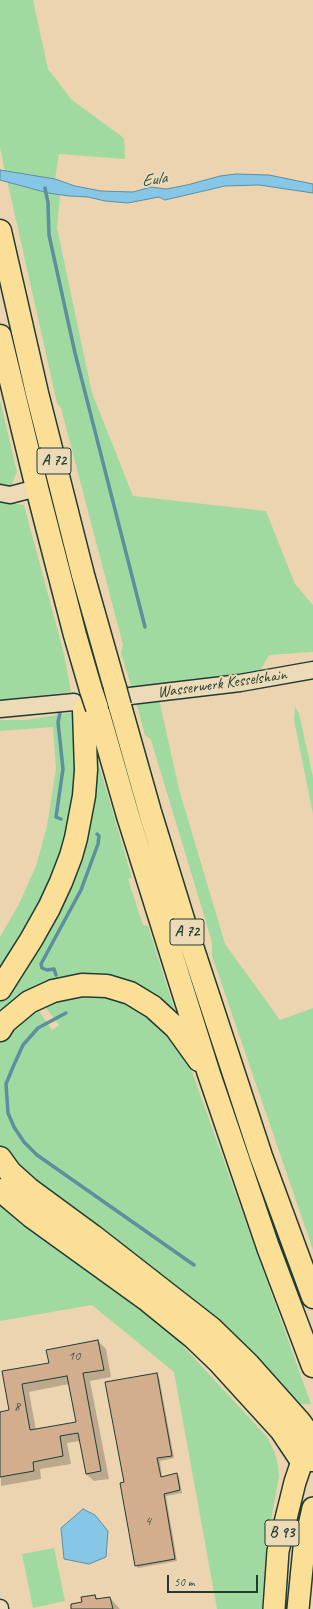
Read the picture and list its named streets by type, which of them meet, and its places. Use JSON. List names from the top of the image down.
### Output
{
  "streets": {
    "highway": ["A 72"],
    "main road": ["B 93"],
    "street": ["Wasserwerk Kesselshain"]
  },
  "crossings": [
    ["A 72", "Wasserwerk Kesselshain"]
  ],
  "water": ["Eula"],
  "house_numbers": ["10", "8", "4"],
  "scale_bar": "50 m"
}
